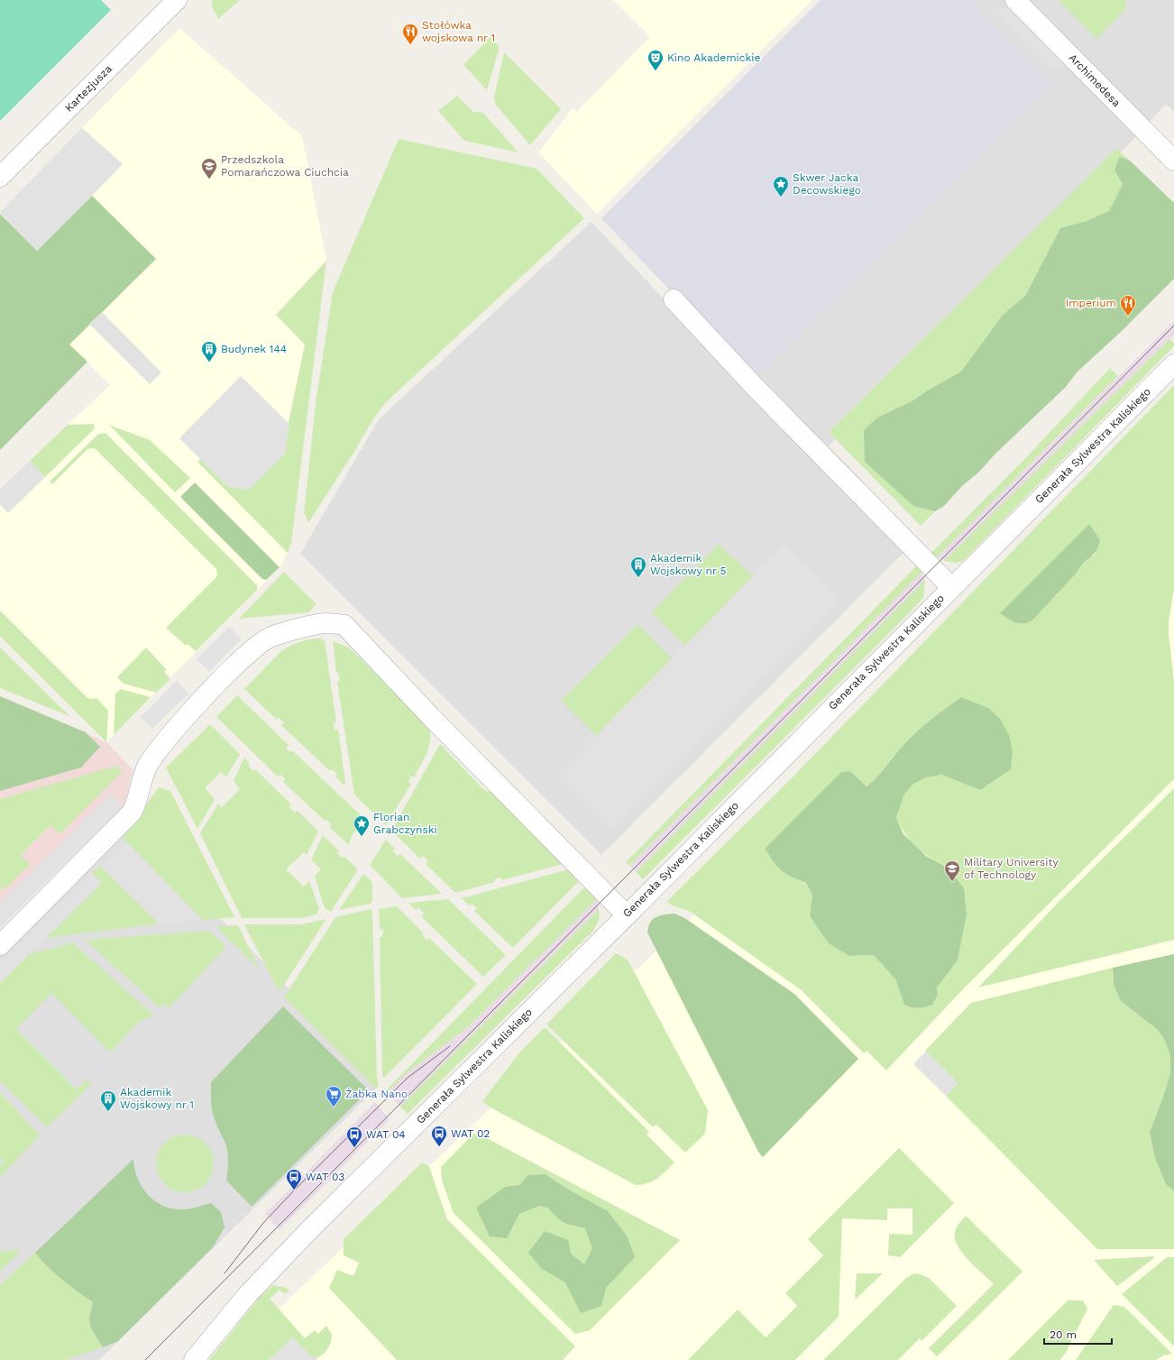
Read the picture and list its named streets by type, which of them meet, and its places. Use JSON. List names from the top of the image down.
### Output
{
  "streets": {
    "street": ["Archimedesa", "Kartezjusza", "Generała Sylwestra Kaliskiego"]
  },
  "places": {
    "restaurant": ["Stołówka wojskowa nr 1", "Imperium"],
    "theatre": ["Kino Akademickie"],
    "school or university": ["Przedszkola Pomarańczowa Ciuchcia", "Military University of Technology"],
    "place": ["Skwer Jacka Decowskiego", "Florian Grabczyński"],
    "building": ["Budynek 144", "Akademik Wojskowy nr 5", "Akademik Wojskowy nr 1"],
    "supermarket": ["Żabka Nano"],
    "bus stop": ["WAT 02", "WAT 04", "WAT 03"]
  },
  "scale_bar": "20 m"
}
